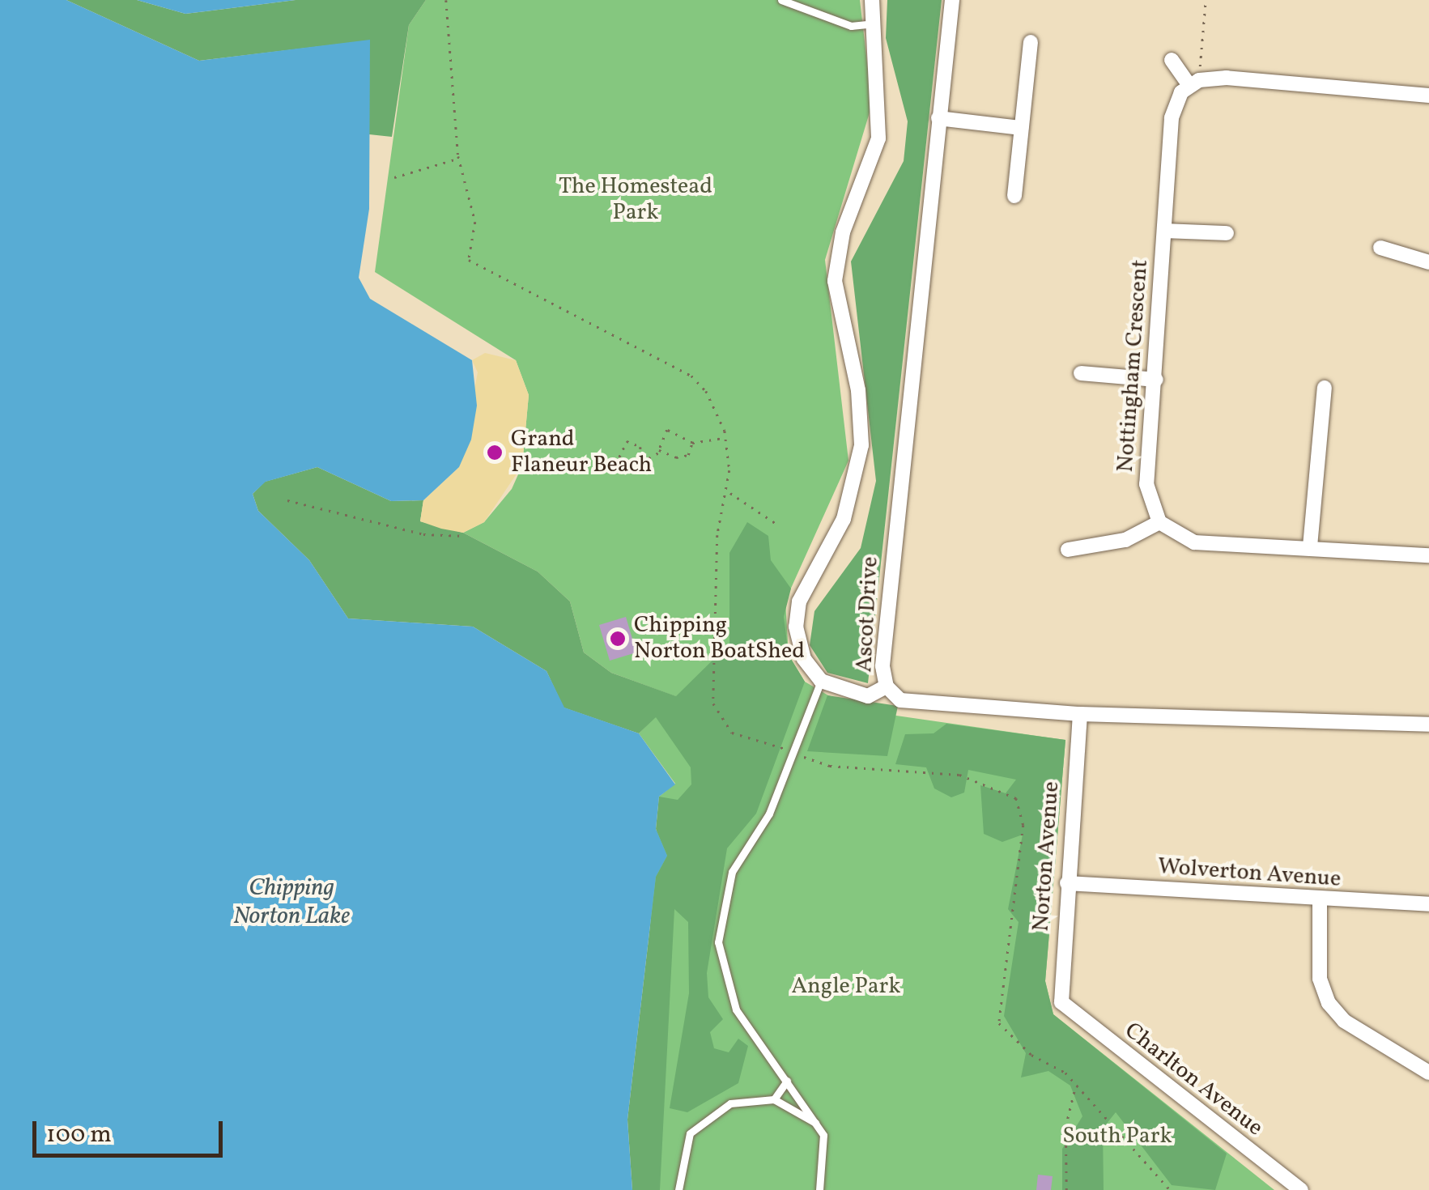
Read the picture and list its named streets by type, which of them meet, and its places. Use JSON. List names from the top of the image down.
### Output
{
  "streets": {
    "street": [
      "Nottingham Crescent",
      "Ascot Drive",
      "Norton Avenue",
      "Wolverton Avenue",
      "Charlton Avenue"
    ]
  },
  "crossings": [
    ["Ascot Drive", "Norton Avenue"],
    ["Norton Avenue", "Wolverton Avenue"],
    ["Norton Avenue", "Charlton Avenue"]
  ],
  "water": ["Chipping Norton Lake"],
  "parks": ["The Homestead Park", "Angle Park", "South Park"],
  "places": ["Grand Flaneur Beach", "Chipping Norton BoatShed"],
  "scale_bar": "100 m"
}
